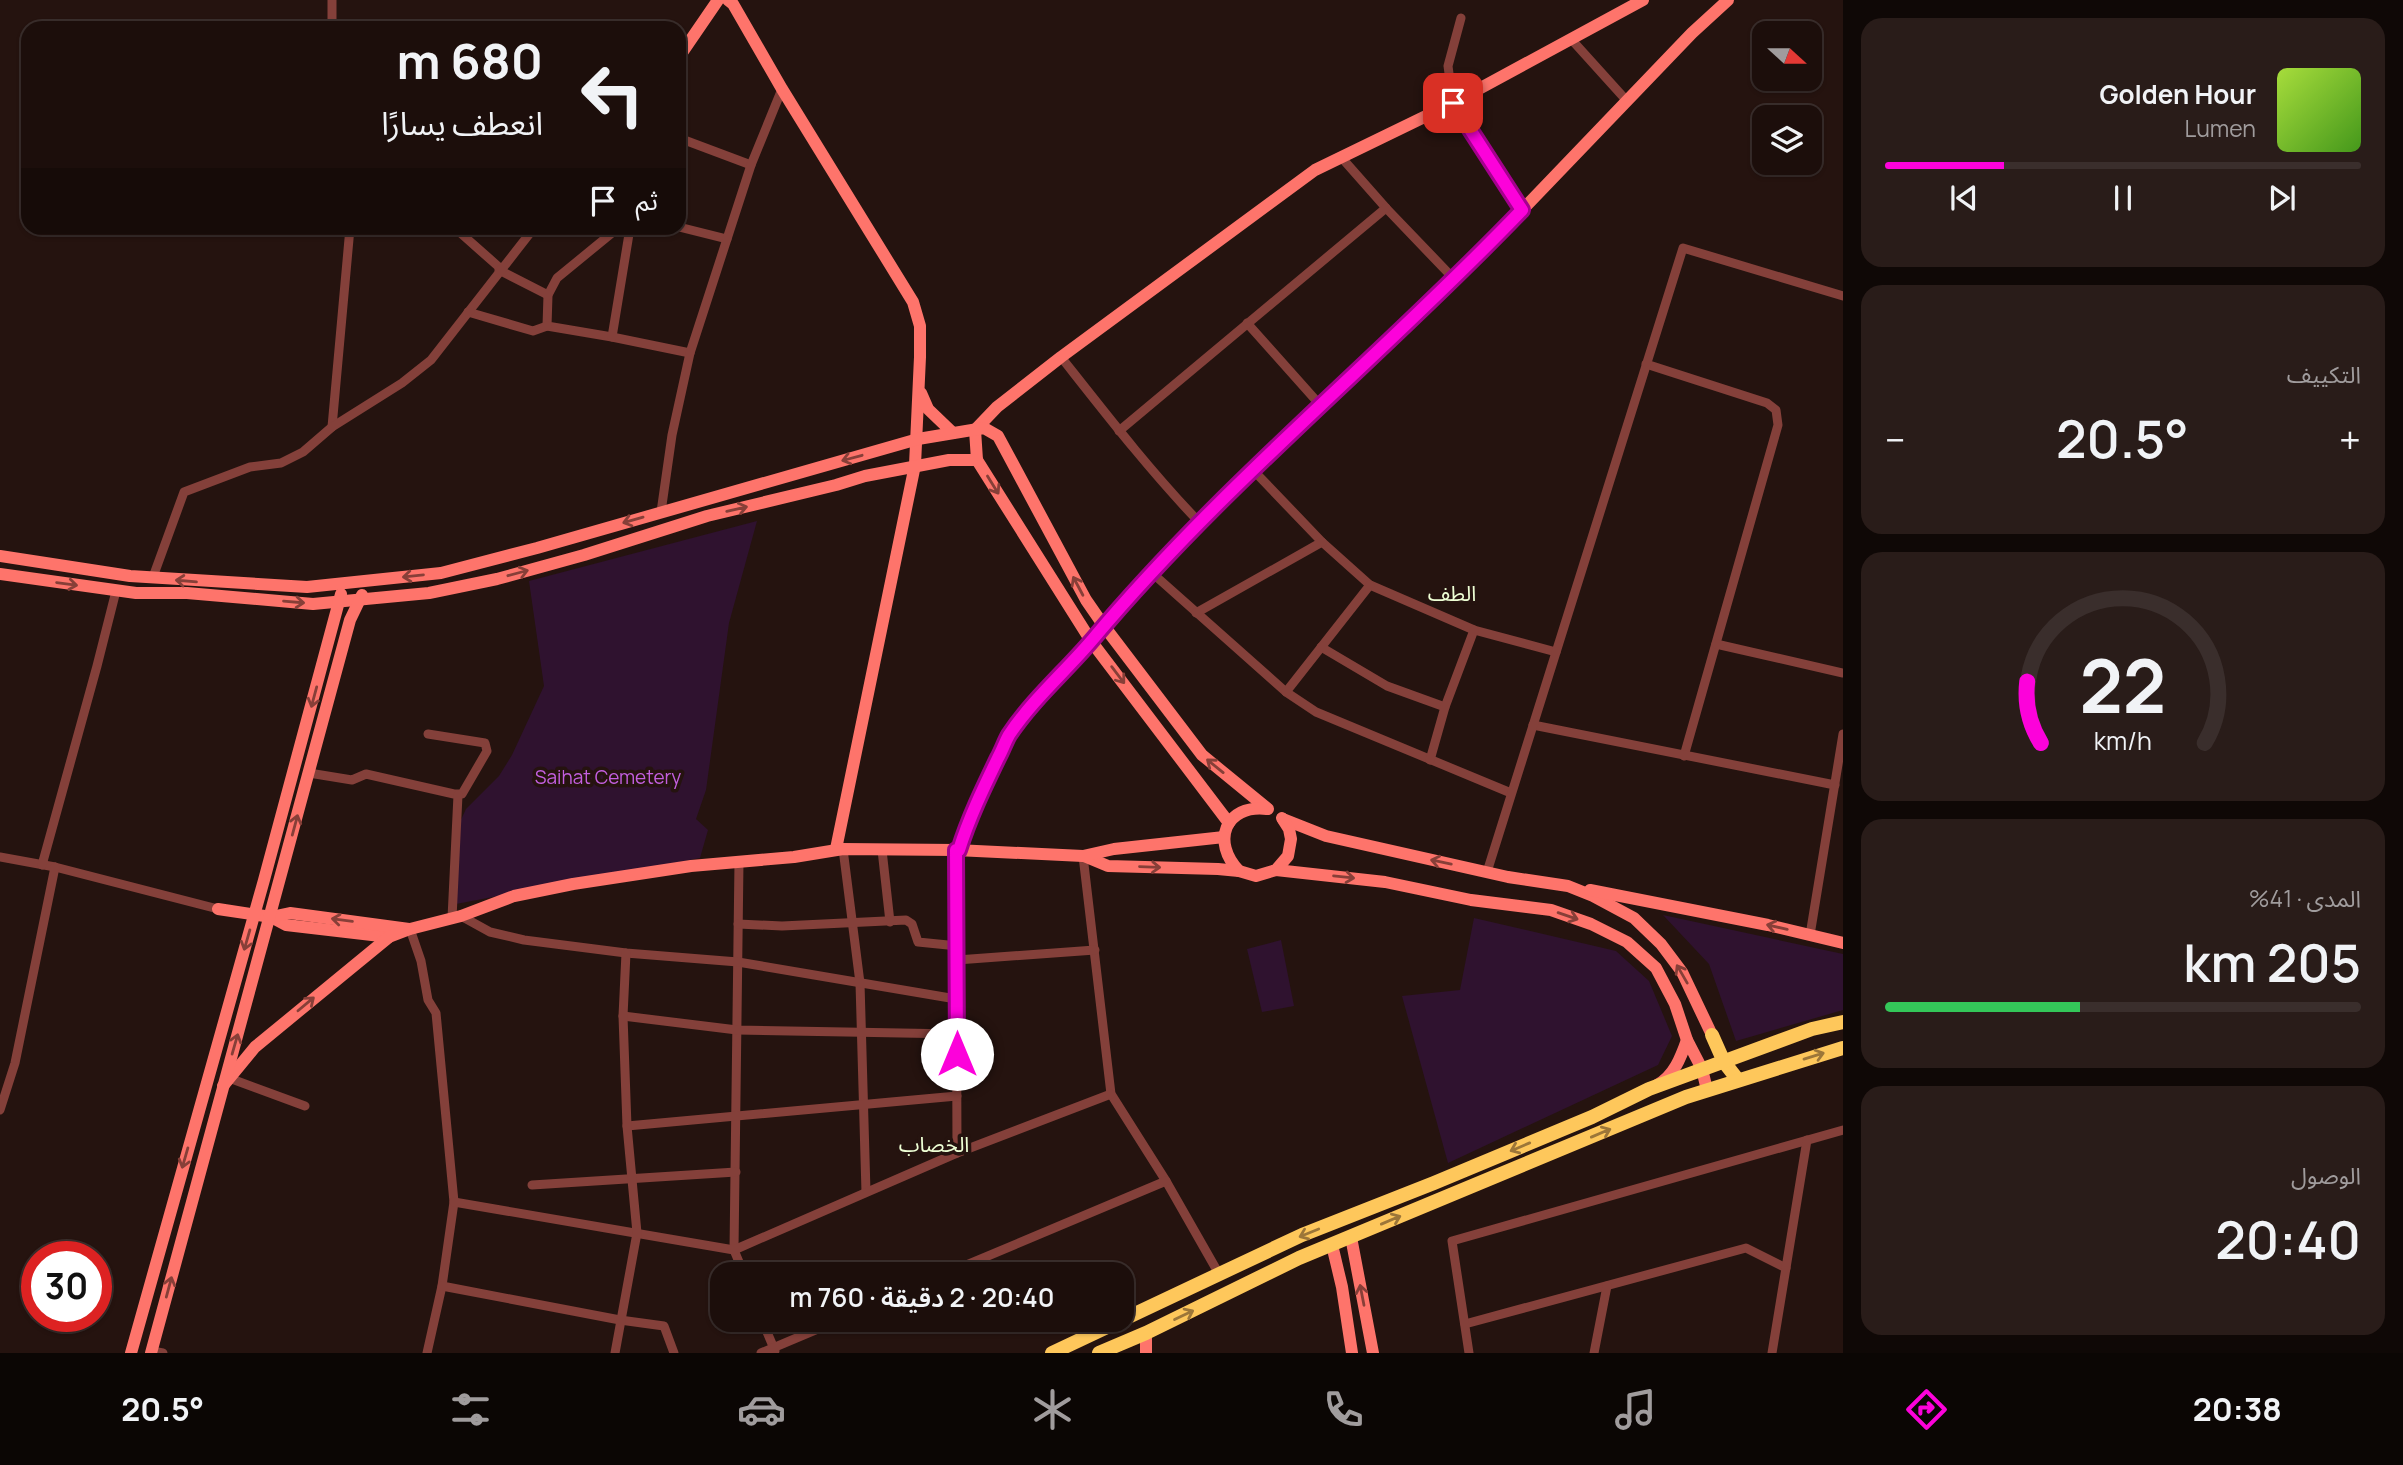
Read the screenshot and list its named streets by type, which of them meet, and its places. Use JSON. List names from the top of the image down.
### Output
{
  "districts": ["الطف", "الخصاب"],
  "parks": ["Saihat Cemetery"],
  "north": "right",
  "page": {
    "turn": ["680 m", "انعطف يسارًا"],
    "song": ["Golden Hour", "Lumen"],
    "then": "ثم",
    "tile": [
      "التكييف",
      ["المدى · 41%", "205 km"],
      ["الوصول", "20:40"]
    ],
    "heat": ["−", "20.5°", "+"],
    "limit": "30",
    "trip": "20:40 · 2 دقيقة · 760 m",
    "tabs": ["20:38", "20.5°"],
    "gauge": ["22", "km/h"]
  }
}
